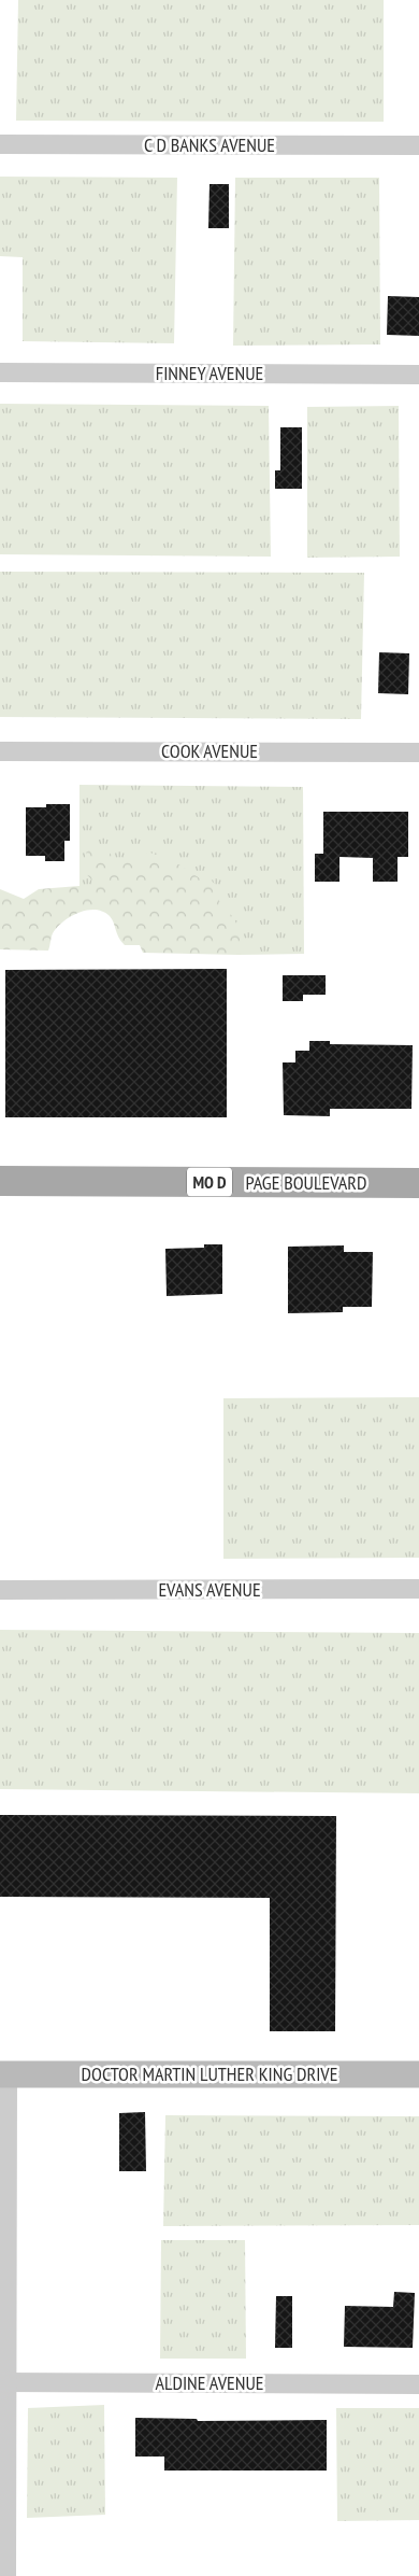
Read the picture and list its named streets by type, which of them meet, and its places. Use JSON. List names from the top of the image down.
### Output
{
  "streets": {
    "main road": ["MO D", "PAGE BOULEVARD", "DOCTOR MARTIN LUTHER KING DRIVE"],
    "street": [
      "C D BANKS AVENUE",
      "FINNEY AVENUE",
      "COOK AVENUE",
      "EVANS AVENUE",
      "ALDINE AVENUE"
    ]
  }
}
